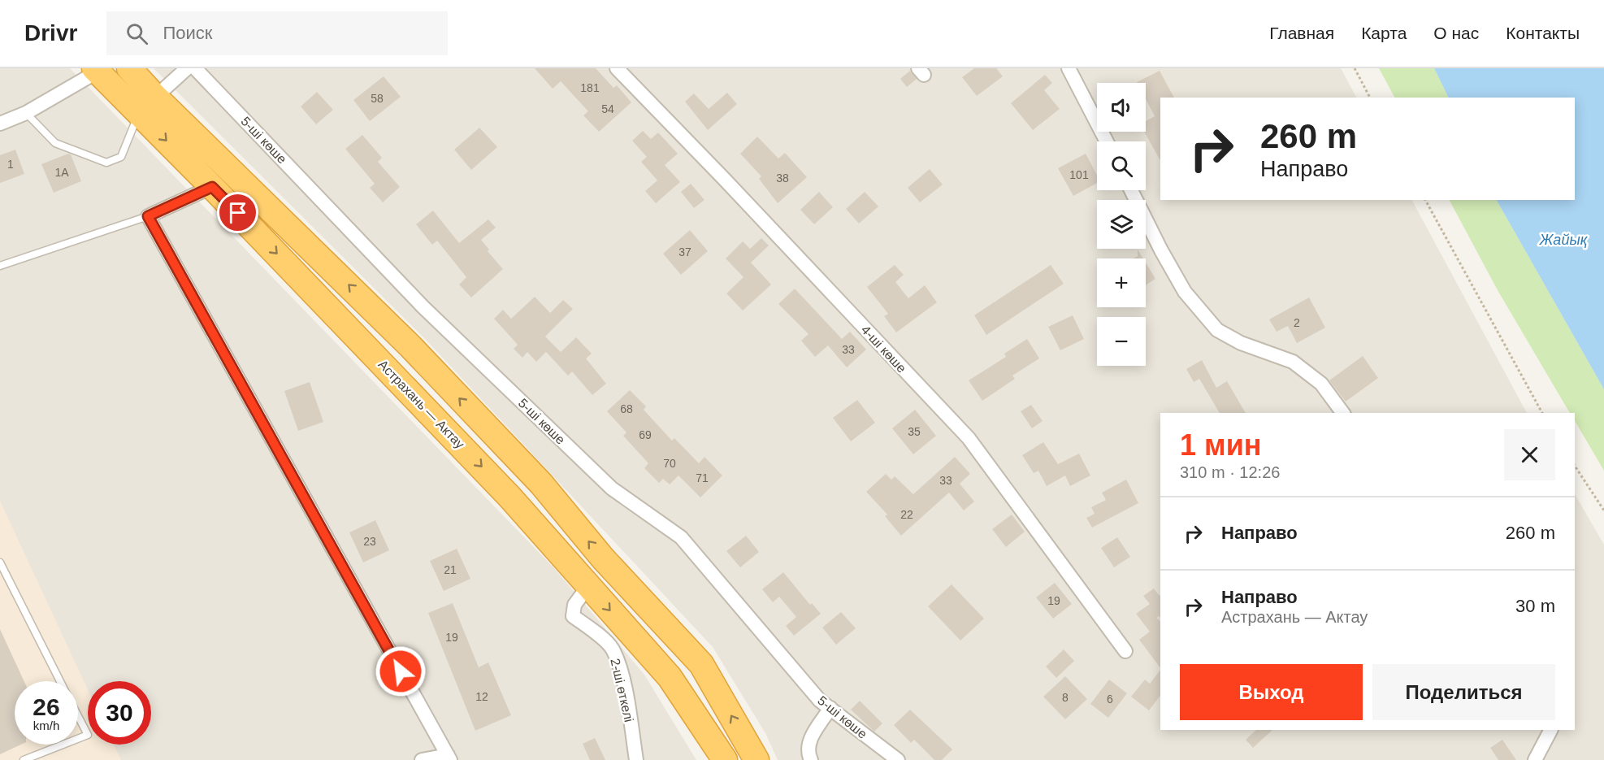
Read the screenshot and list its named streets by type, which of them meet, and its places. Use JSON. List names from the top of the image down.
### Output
{
  "streets": {
    "highway": ["Астрахань — Актау"],
    "street": ["5-шi көше", "4-шi көше", "2-ші өткелі"]
  },
  "crossings": [
    ["Астрахань — Актау", "2-ші өткелі"]
  ],
  "water": ["Жайық"],
  "house_numbers": [
    "181",
    "58",
    "54",
    "1",
    "1А",
    "101",
    "38",
    "37",
    "2",
    "33",
    "68",
    "35",
    "69",
    "70",
    "71",
    "33",
    "22",
    "23",
    "21",
    "19",
    "19",
    "12",
    "8",
    "6"
  ],
  "page": {
    "header": "Drivr",
    "search": "Поиск",
    "nav": [
      "Главная",
      "Карта",
      "О нас",
      "Контакты"
    ],
    "map_buttons": ["+", "−"],
    "turn": ["260 m", "Направо"],
    "heading": ["1 мин", "310 m · 12:26"],
    "list": [
      {
        "name": "Направо",
        "value": "260 m"
      },
      {
        "name": "Направо",
        "note": "Астрахань — Актау",
        "value": "30 m"
      }
    ],
    "buttons": ["Выход", "Поделиться"],
    "speed": "26 km/h",
    "limit": "30"
  }
}
